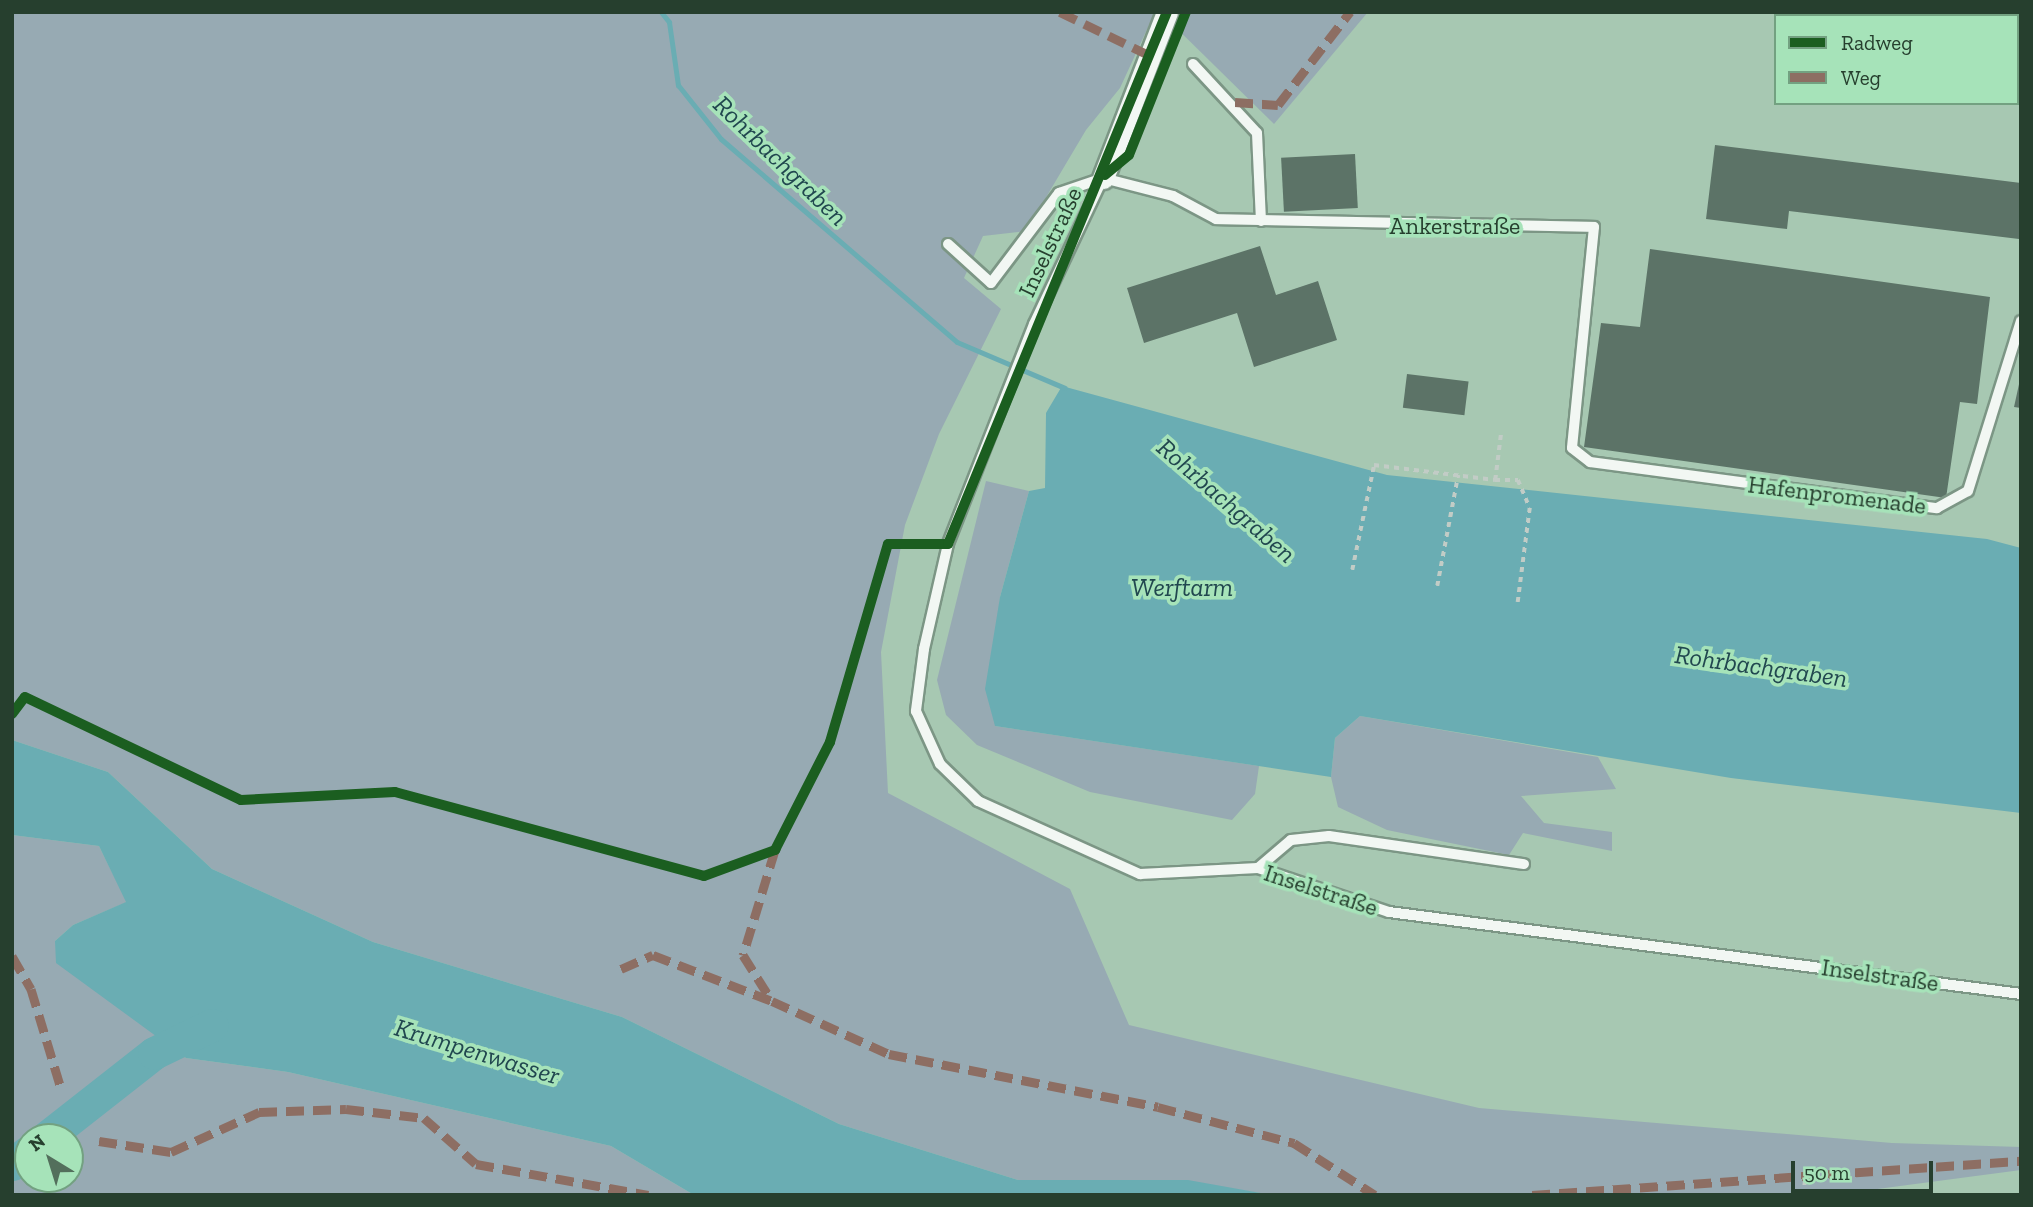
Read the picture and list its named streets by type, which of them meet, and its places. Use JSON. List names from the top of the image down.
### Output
{
  "streets": {
    "lane": ["Ankerstraße", "Inselstraße", "Hafenpromenade"]
  },
  "crossings": [
    ["Ankerstraße", "Inselstraße"],
    ["Ankerstraße", "Hafenpromenade"]
  ],
  "water": ["Rohrbachgraben", "Werftarm", "Krumpenwasser"],
  "legend": ["Radweg", "Weg"],
  "scale_bar": "50 m",
  "north": "top left"
}
